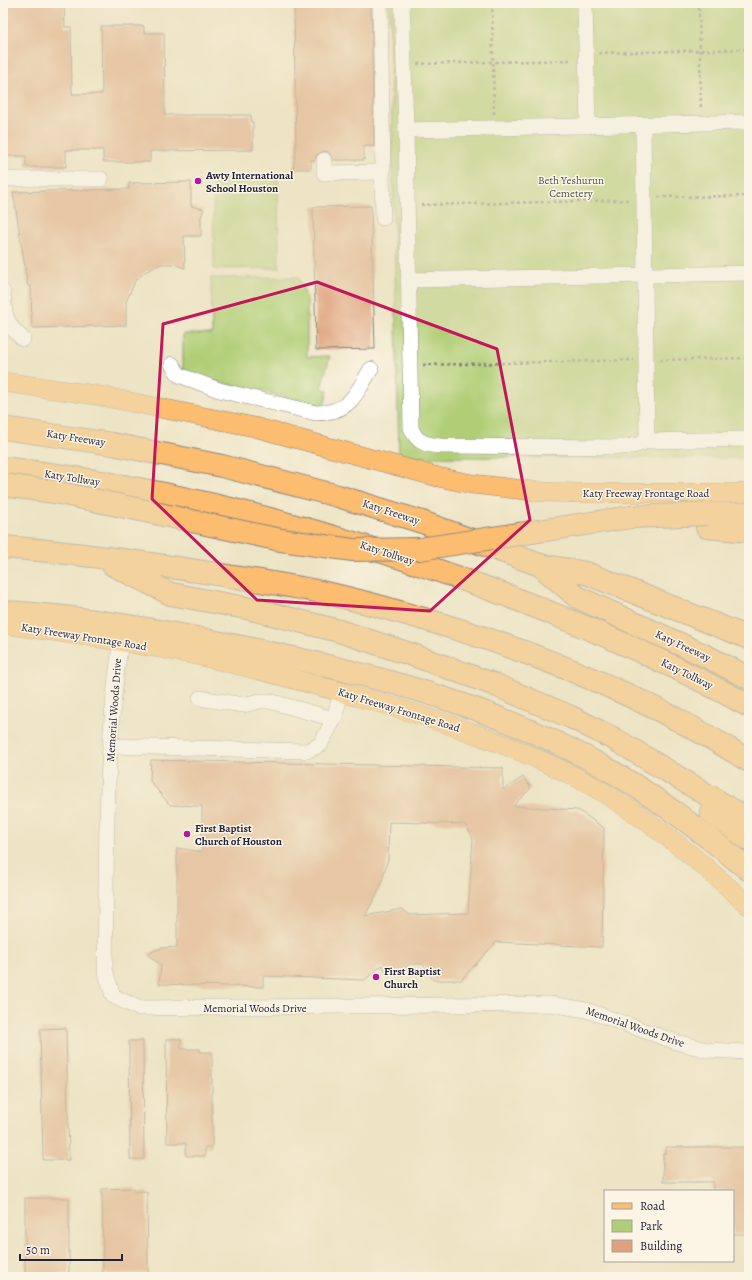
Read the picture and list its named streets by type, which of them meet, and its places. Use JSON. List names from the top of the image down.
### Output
{
  "streets": {
    "highway": ["Katy Freeway", "Katy Tollway"],
    "main road": ["Katy Freeway Frontage Road"],
    "street": ["Memorial Woods Drive"]
  },
  "crossings": [
    ["Katy Freeway Frontage Road", "Memorial Woods Drive"]
  ],
  "parks": ["Beth Yeshurun Cemetery"],
  "places": ["Awty International School Houston", "First Baptist Church of Houston", "First Baptist Church"],
  "legend": ["Road", "Park", "Building"],
  "scale_bar": "50 m"
}
